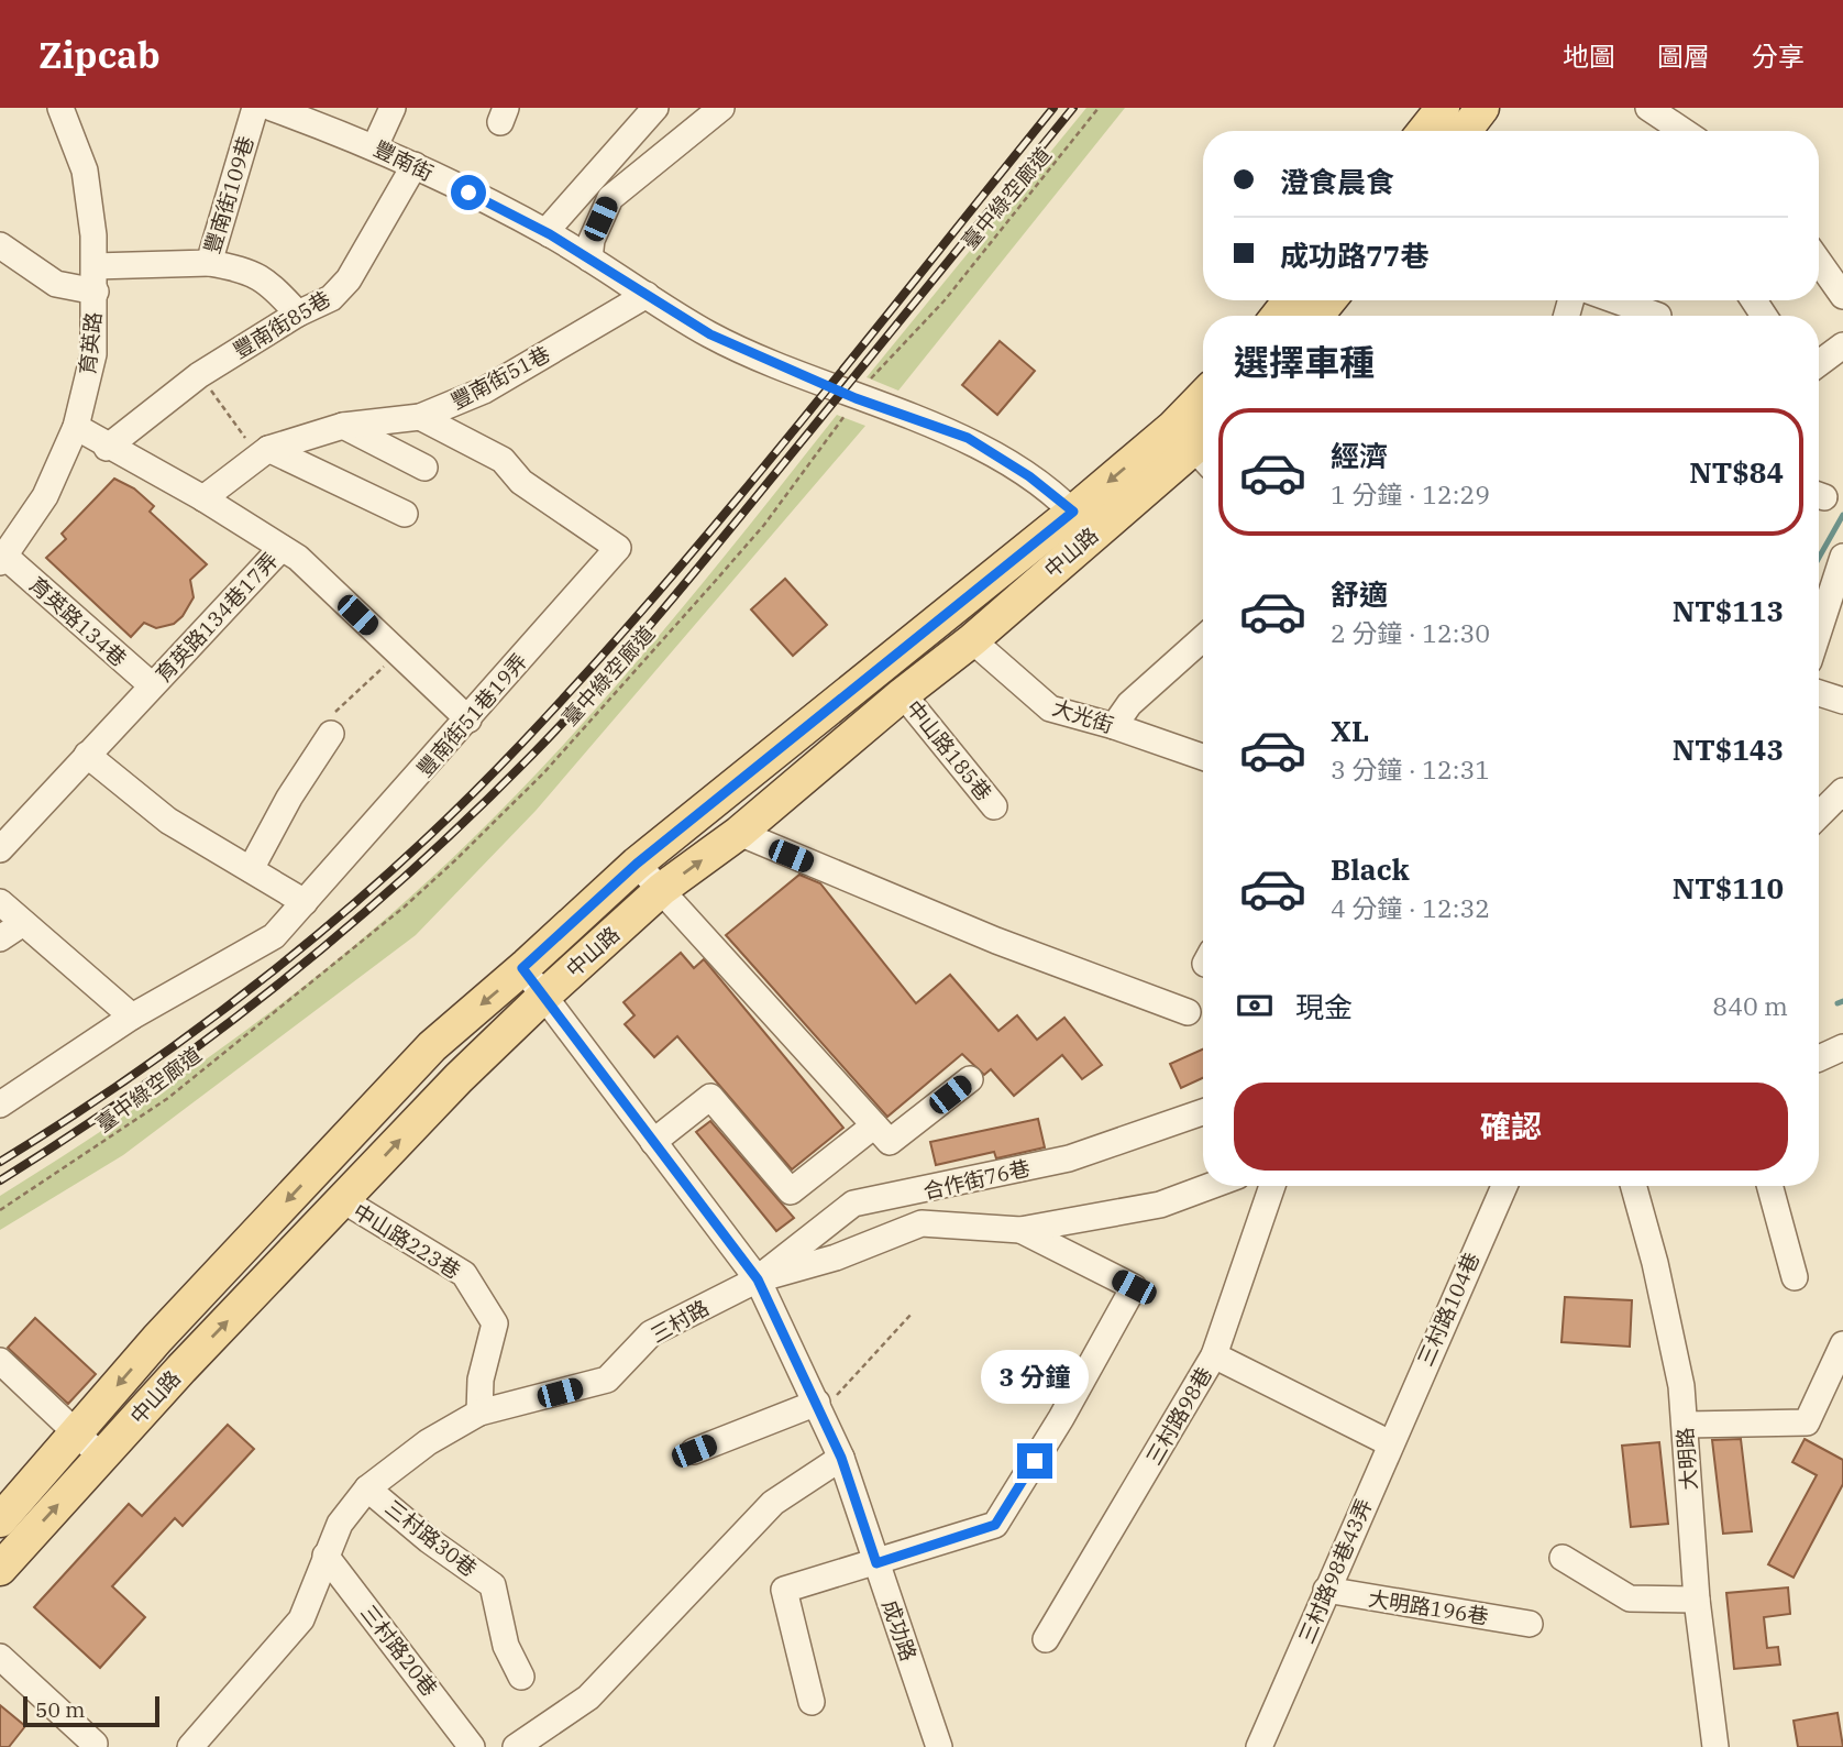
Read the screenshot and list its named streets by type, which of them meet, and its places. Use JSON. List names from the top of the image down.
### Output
{
  "streets": {
    "main road": ["中山路"],
    "street": [
      "豐南街",
      "豐南街109巷",
      "豐南街85巷",
      "育英路",
      "豐南街51巷",
      "育英路134巷17弄",
      "育英路134巷",
      "豐南街51巷19弄",
      "大光街",
      "中山路185巷",
      "合作街76巷",
      "中山路223巷",
      "三村路104巷",
      "三村路",
      "三村路98巷",
      "大明路",
      "三村路30巷",
      "三村路98巷43弄",
      "大明路196巷",
      "成功路",
      "三村路20巷"
    ],
    "path": ["臺中綠空廊道"]
  },
  "crossings": [
    ["豐南街", "臺中綠空廊道"],
    ["豐南街", "豐南街85巷"],
    ["豐南街", "豐南街51巷"],
    ["豐南街", "中山路"],
    ["豐南街109巷", "育英路"],
    ["育英路", "育英路134巷"],
    ["豐南街51巷", "豐南街51巷19弄"],
    ["中山路", "大光街"],
    ["中山路", "中山路185巷"],
    ["中山路", "中山路223巷"],
    ["中山路", "成功路"],
    ["育英路134巷17弄", "育英路134巷"],
    ["合作街76巷", "三村路"],
    ["合作街76巷", "成功路"],
    ["中山路223巷", "三村路"],
    ["三村路104巷", "三村路98巷43弄"],
    ["三村路", "三村路30巷"],
    ["三村路", "成功路"],
    ["三村路", "三村路20巷"],
    ["三村路98巷43弄", "大明路196巷"]
  ],
  "scale_bar": "50 m",
  "page": {
    "header": "Zipcab",
    "nav": ["地圖", "圖層", "分享"],
    "banner": ["澄食晨食", "成功路77巷"],
    "heading": "選擇車種",
    "list": [
      {
        "name": "經濟",
        "note": "1 分鐘 · 12:29",
        "value": "NT$84"
      },
      {
        "name": "舒適",
        "note": "2 分鐘 · 12:30",
        "value": "NT$113"
      },
      {
        "name": "XL",
        "note": "3 分鐘 · 12:31",
        "value": "NT$143"
      },
      {
        "name": "Black",
        "note": "4 分鐘 · 12:32",
        "value": "NT$110"
      }
    ],
    "pay": ["現金", "840 m"],
    "buttons": "確認",
    "bubble": "3 分鐘",
    "scale": "50 m"
  }
}
